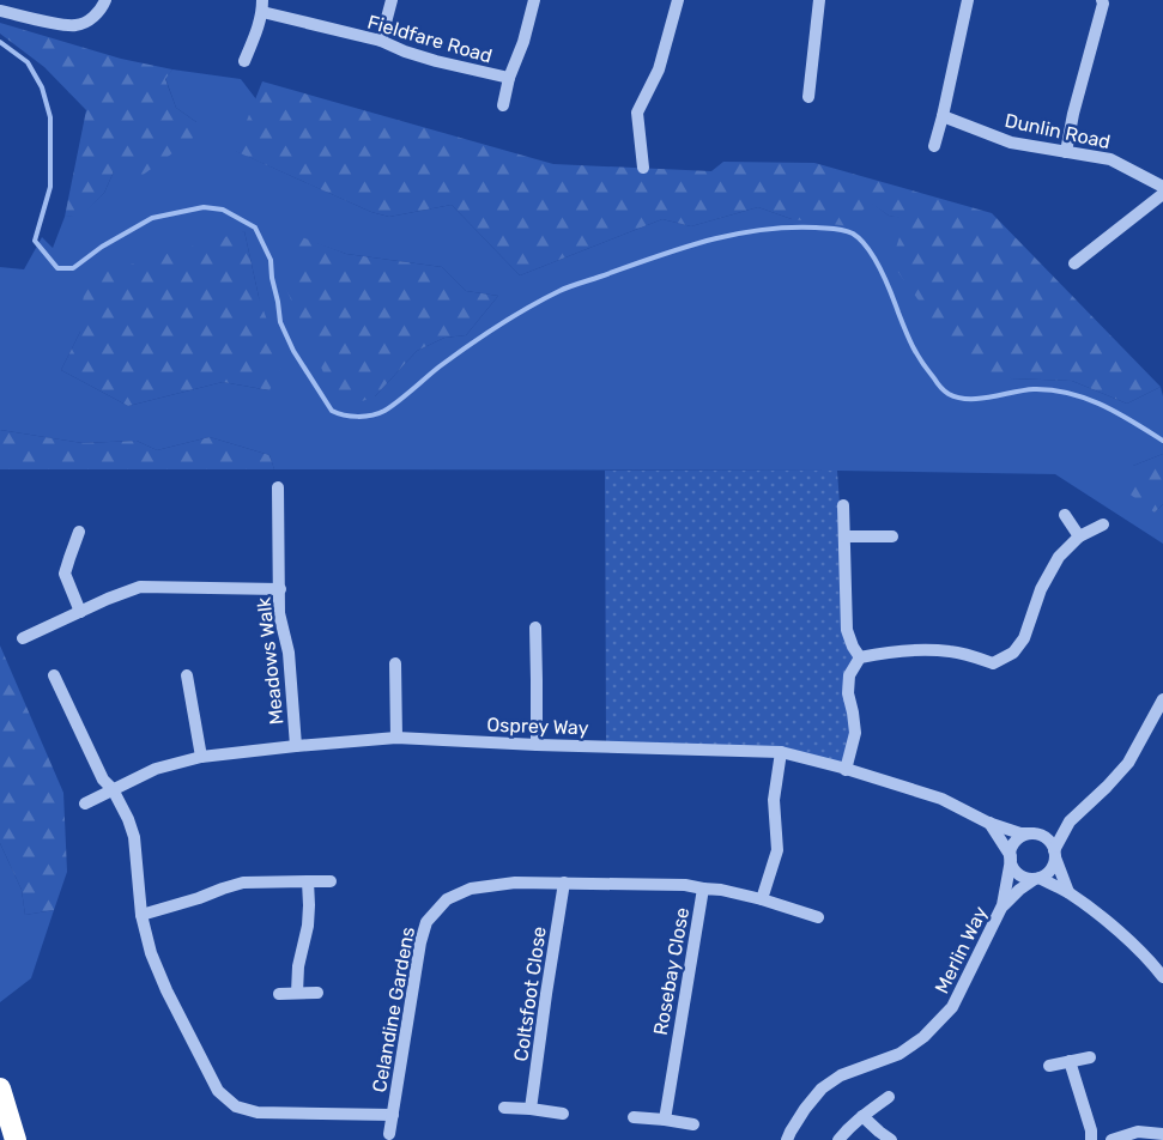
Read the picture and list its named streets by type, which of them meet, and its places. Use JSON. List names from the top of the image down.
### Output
{
  "streets": {
    "street": [
      "Fieldfare Road",
      "Dunlin Road",
      "Meadows Walk",
      "Osprey Way",
      "Merlin Way",
      "Rosebay Close",
      "Coltsfoot Close",
      "Celandine Gardens"
    ]
  },
  "crossings": [
    ["Meadows Walk", "Osprey Way"],
    ["Osprey Way", "Merlin Way"],
    ["Rosebay Close", "Celandine Gardens"],
    ["Coltsfoot Close", "Celandine Gardens"]
  ]
}
